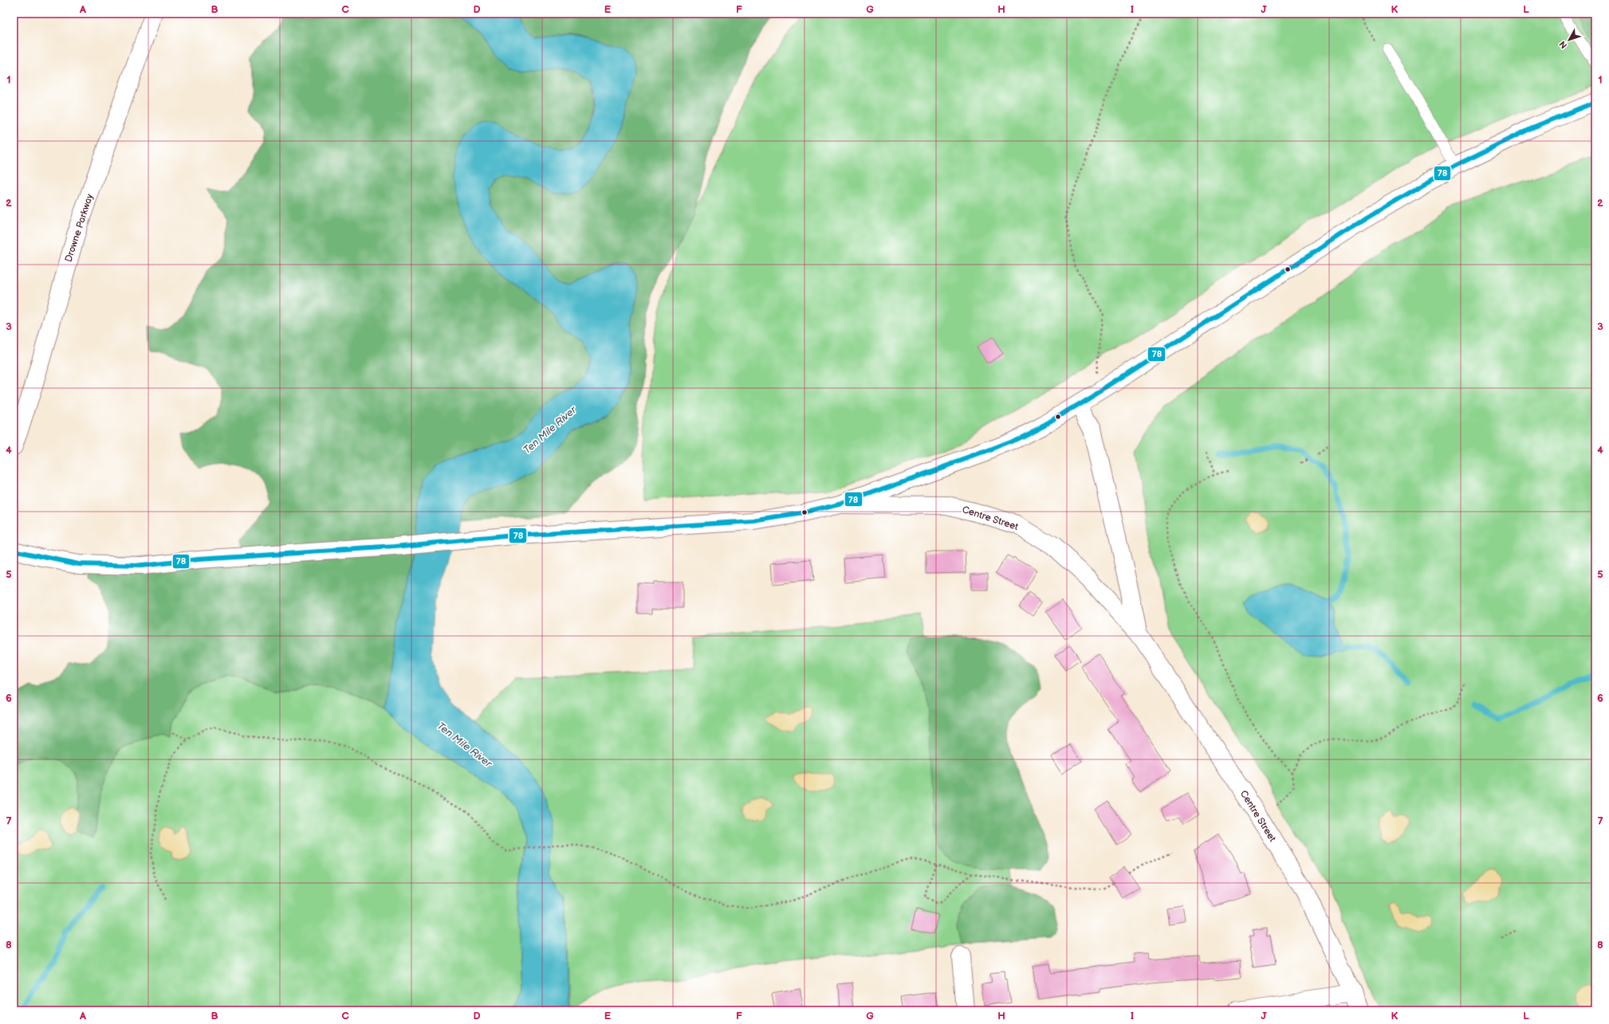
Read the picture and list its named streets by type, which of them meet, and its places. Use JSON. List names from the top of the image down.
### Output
{
  "streets": {
    "main road": ["Drowne Parkway", "Centre Street"]
  },
  "water": ["Ten Mile River"],
  "lines": ["transit line 78"],
  "north": "bottom left",
  "grid": {
    "columns": [
      "A",
      "B",
      "C",
      "D",
      "E",
      "F",
      "G",
      "H",
      "I",
      "J",
      "K",
      "L"
    ],
    "rows": [
      "1",
      "2",
      "3",
      "4",
      "5",
      "6",
      "7",
      "8"
    ]
  }
}
